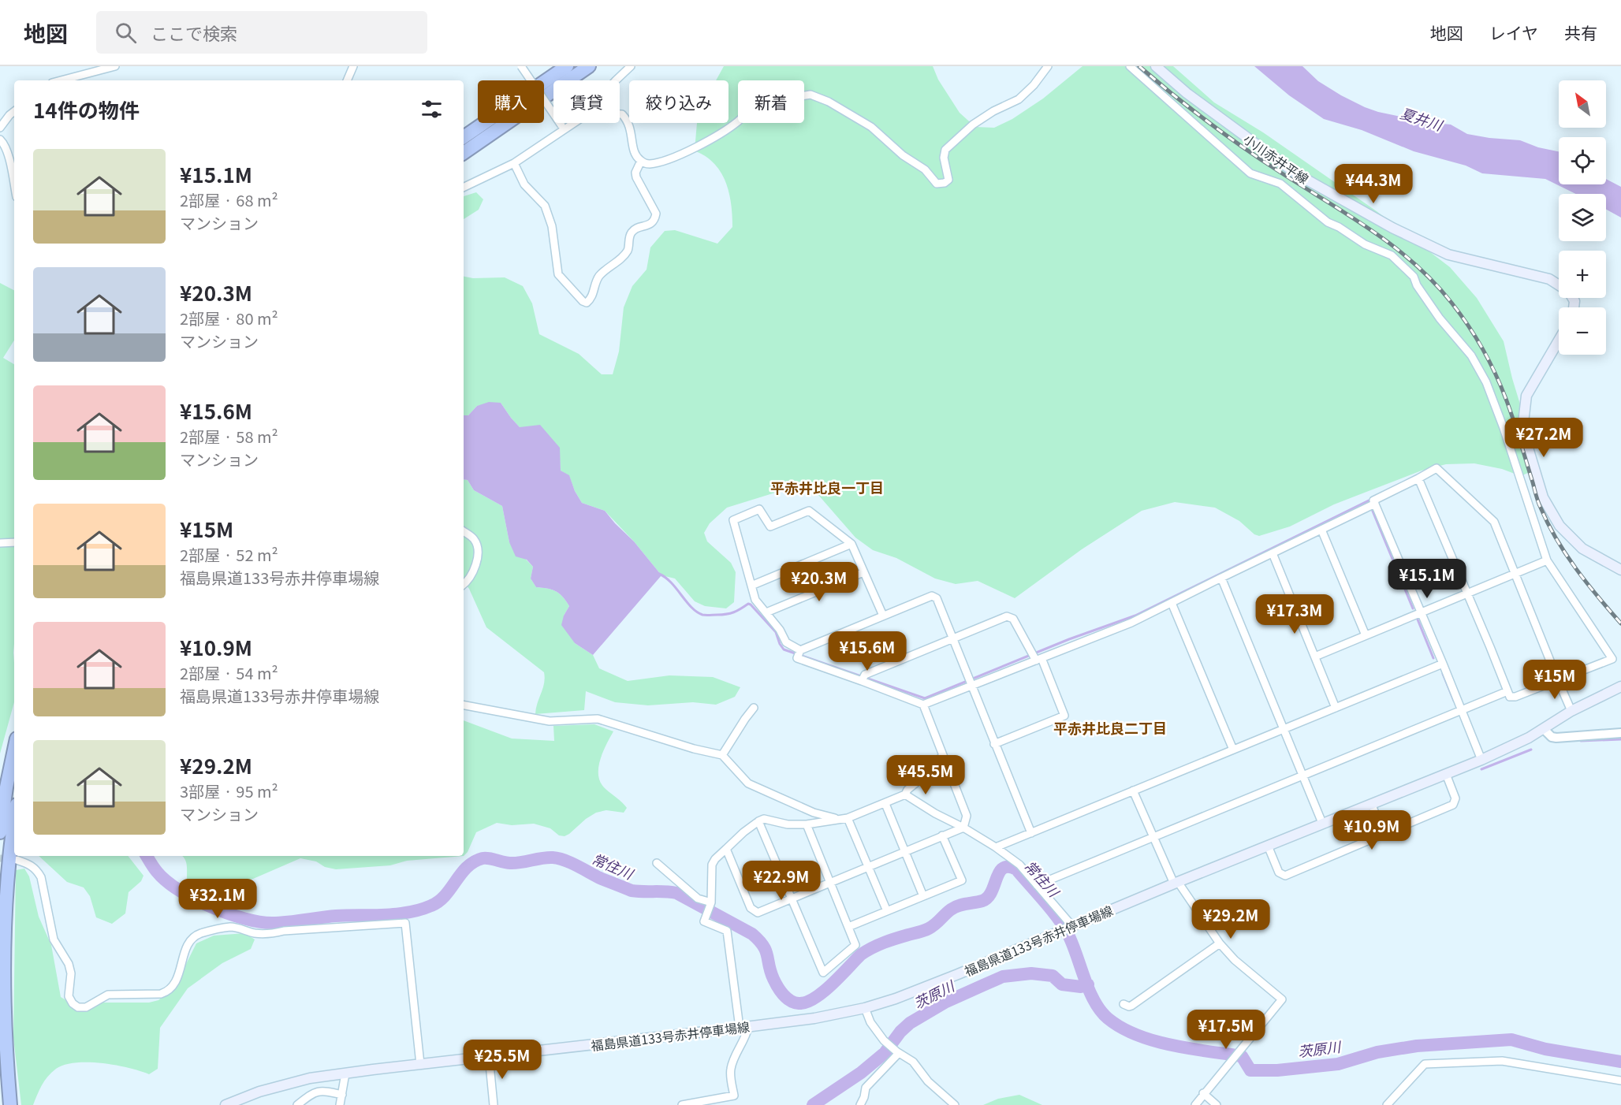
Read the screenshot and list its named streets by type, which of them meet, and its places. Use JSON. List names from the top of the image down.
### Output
{
  "streets": {
    "main road": ["小川赤井平線", "福島県道133号赤井停車場線"]
  },
  "districts": ["平赤井比良一丁目", "平赤井比良二丁目"],
  "water": ["夏井川", "常住川", "茨原川"],
  "north": "top left",
  "page": {
    "header": "地図",
    "search": "ここで検索",
    "nav": ["地図", "レイヤ", "共有"],
    "map_buttons": ["+", "−"],
    "chip": [
      "購入",
      "賃貸",
      "絞り込み",
      "新着"
    ],
    "heading": "14件の物件",
    "list": [
      {
        "name": "¥15.1M",
        "note": "2部屋 · 68 m² · マンション"
      },
      {
        "name": "¥20.3M",
        "note": "2部屋 · 80 m² · マンション"
      },
      {
        "name": "¥15.6M",
        "note": "2部屋 · 58 m² · マンション"
      },
      {
        "name": "¥15M",
        "note": "2部屋 · 52 m² · 福島県道133号赤井停車場線"
      },
      {
        "name": "¥10.9M",
        "note": "2部屋 · 54 m² · 福島県道133号赤井停車場線"
      },
      {
        "name": "¥29.2M",
        "note": "3部屋 · 95 m² · マンション"
      }
    ],
    "price": [
      "¥44.3M",
      "¥27.2M",
      "¥15.1M",
      "¥20.3M",
      "¥17.3M",
      "¥15.6M",
      "¥15M",
      "¥45.5M",
      "¥10.9M",
      "¥22.9M",
      "¥32.1M",
      "¥29.2M",
      "¥17.5M",
      "¥25.5M"
    ]
  }
}
